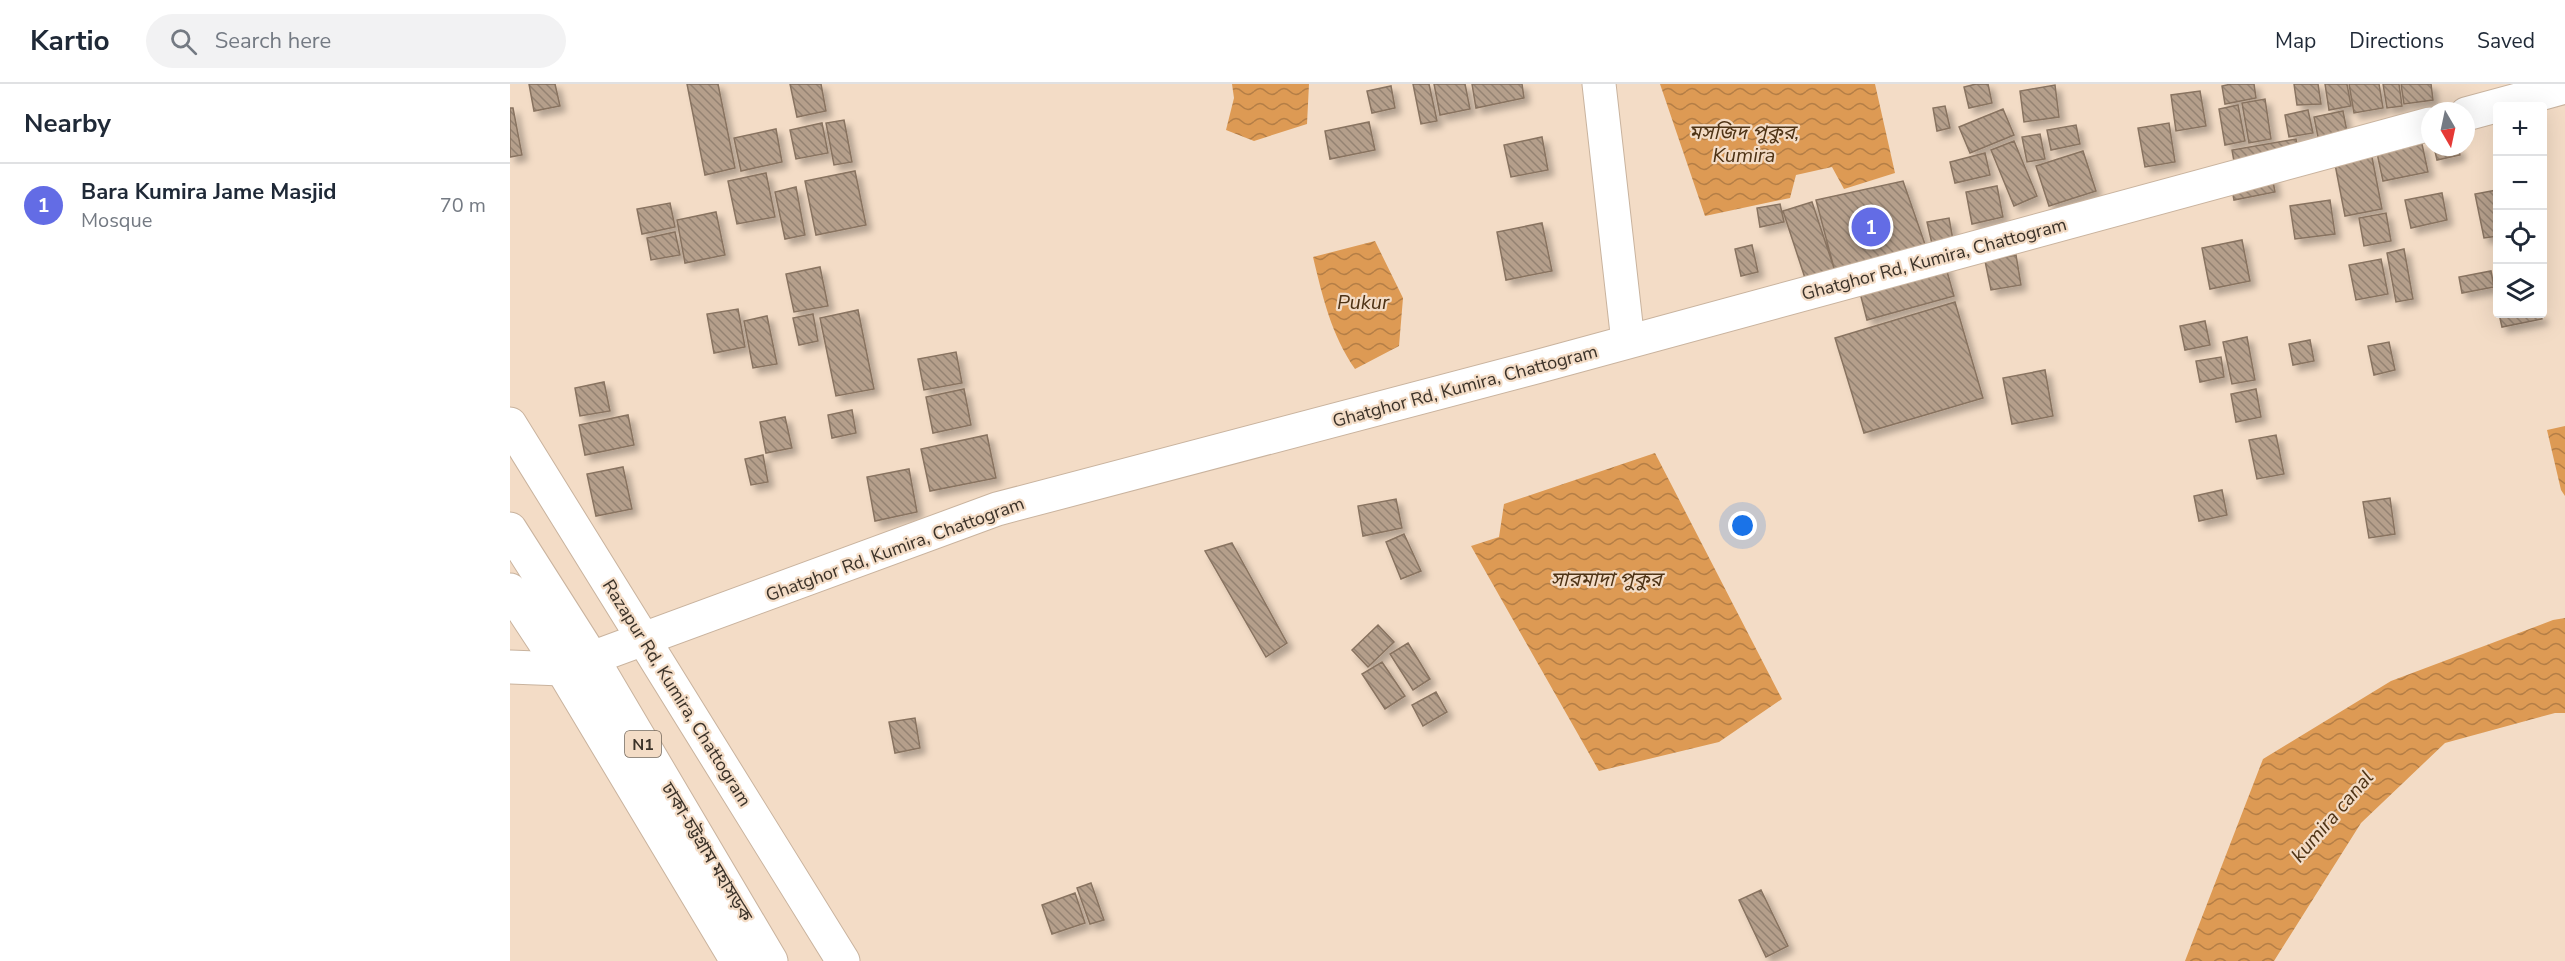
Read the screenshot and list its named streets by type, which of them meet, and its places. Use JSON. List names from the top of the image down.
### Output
{
  "streets": {
    "main road": [
      "Ghatghor Rd, Kumira, Chattogram",
      "Razapur Rd, Kumira, Chattogram",
      "N1",
      "ঢাকা-চট্টগ্রাম মহাসড়ক"
    ]
  },
  "crossings": [
    ["Ghatghor Rd, Kumira, Chattogram", "Razapur Rd, Kumira, Chattogram"],
    ["Ghatghor Rd, Kumira, Chattogram", "ঢাকা-চট্টগ্রাম মহাসড়ক"]
  ],
  "water": [
    "মসজিদ পুকুর, Kumira",
    "Pukur",
    "সারমাদা পুকুর",
    "kumira canal"
  ],
  "north": "bottom",
  "page": {
    "header": "Kartio",
    "search": "Search here",
    "nav": ["Map", "Directions", "Saved"],
    "heading": "Nearby",
    "map_buttons": ["+", "−"],
    "list": [
      {
        "mark": "1",
        "name": "Bara Kumira Jame Masjid",
        "note": "Mosque",
        "value": "70 m"
      }
    ],
    "pins": "1"
  }
}
